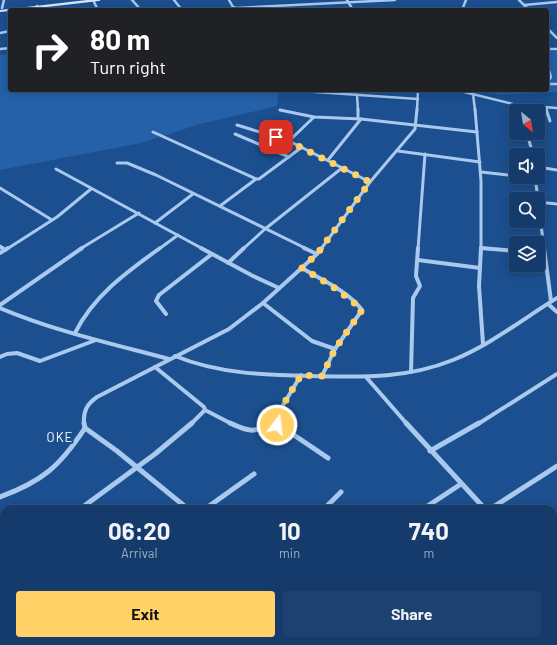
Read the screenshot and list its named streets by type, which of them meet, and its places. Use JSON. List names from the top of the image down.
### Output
{
  "districts": ["OKE"],
  "north": "bottom right",
  "page": {
    "turn": ["80 m", "Turn right"],
    "eta": [
      "06:20",
      "Arrival",
      "10",
      "min",
      "740",
      "m"
    ],
    "buttons": ["Exit", "Share"]
  }
}
